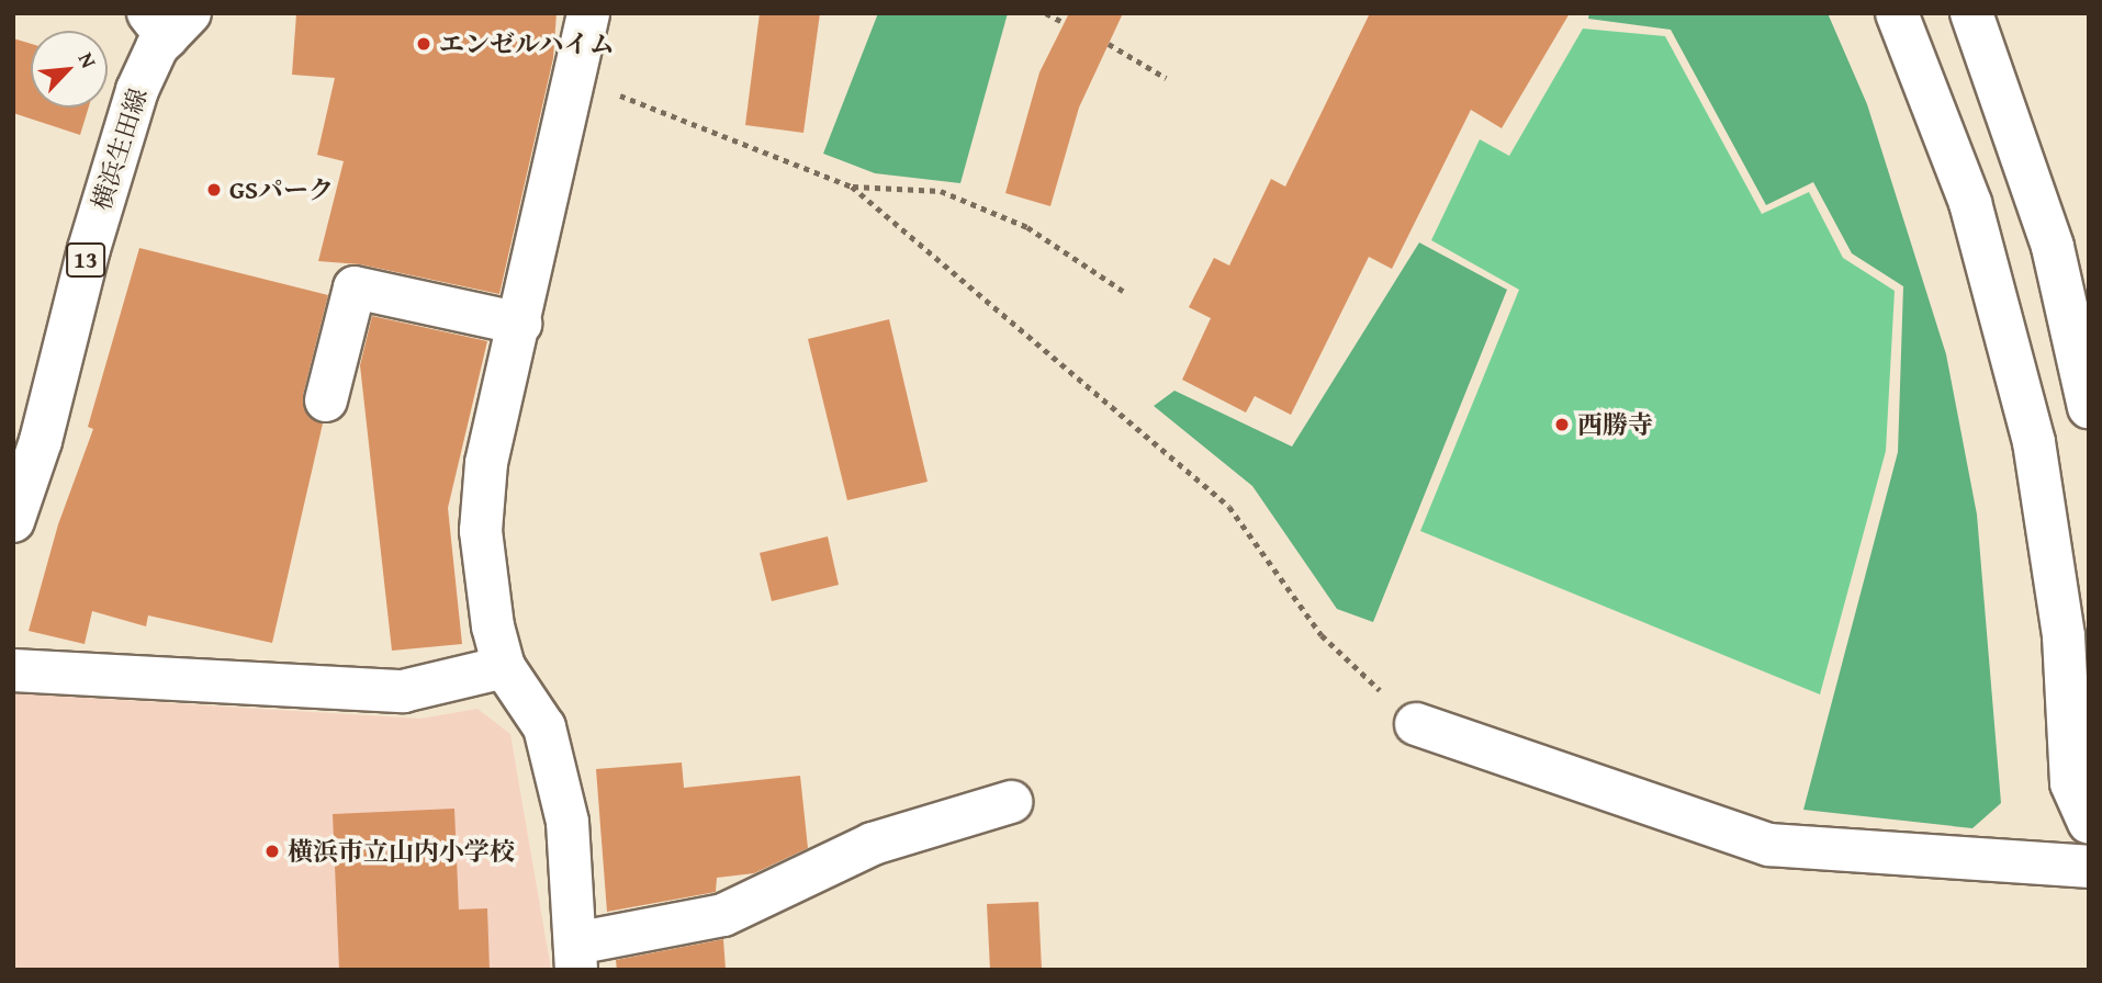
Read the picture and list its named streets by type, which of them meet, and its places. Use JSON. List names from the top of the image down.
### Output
{
  "streets": {
    "street": ["横浜生田線", "13"]
  },
  "places": [
    "エンゼルハイム",
    "GSパーク",
    "西勝寺",
    "横浜市立山内小学校"
  ],
  "north": "top right"
}
